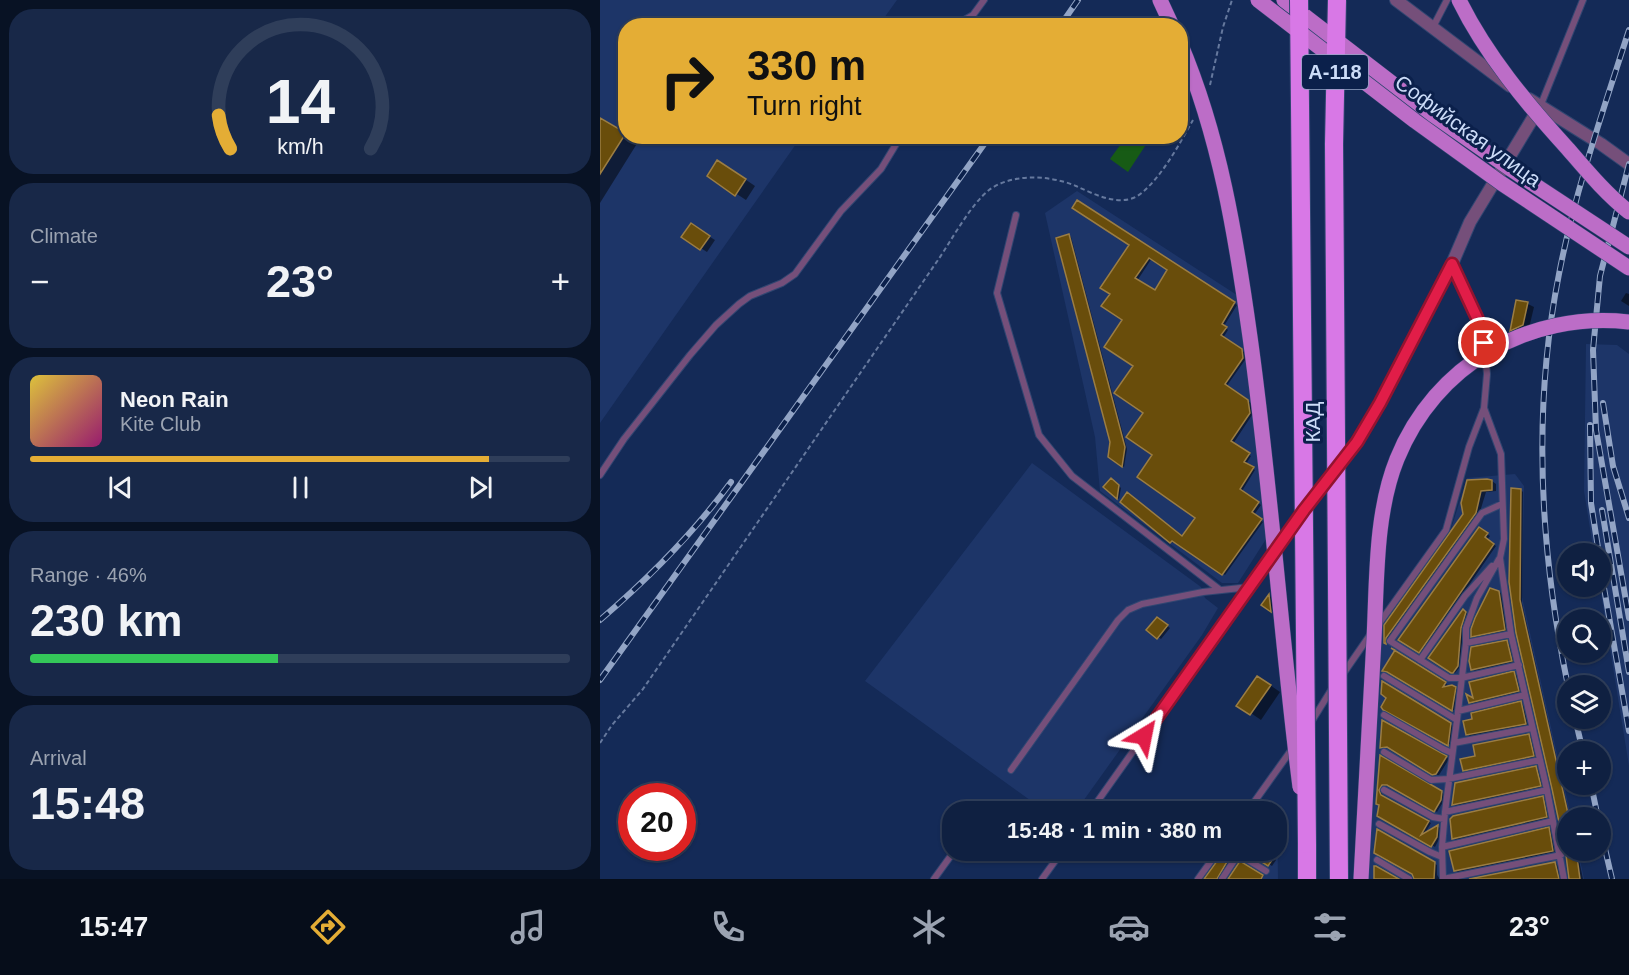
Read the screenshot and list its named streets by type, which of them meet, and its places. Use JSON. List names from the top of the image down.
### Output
{
  "streets": {
    "highway": ["А-118", "КАД"],
    "main road": ["Софийская улица"]
  },
  "page": {
    "turn": ["330 m", "Turn right"],
    "tile": [
      "Climate",
      ["Range · 46%", "230 km"],
      ["Arrival", "15:48"]
    ],
    "heat": ["−", "23°", "+"],
    "song": ["Neon Rain", "Kite Club"],
    "map_buttons": ["+", "−"],
    "limit": "20",
    "trip": "15:48 · 1 min · 380 m",
    "tabs": ["15:47", "23°"],
    "gauge": ["14", "km/h"]
  }
}
